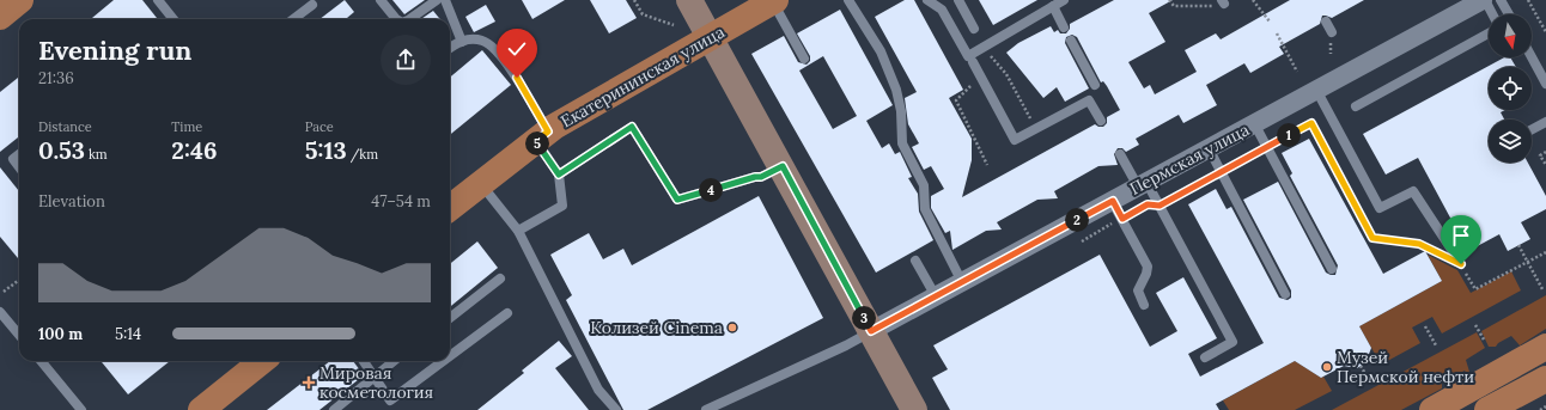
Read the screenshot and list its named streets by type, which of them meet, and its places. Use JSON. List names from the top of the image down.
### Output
{
  "streets": {
    "main road": ["Екатерининская улица"],
    "street": ["Пермская улица"]
  },
  "places": {
    "other": ["Колизей Cinema", "Музей Пермской нефти"],
    "health": ["Мировая косметология"]
  },
  "north": "bottom",
  "page": {
    "heading": ["Evening run", "21:36"],
    "stats": [
      ["Distance", "0.53 km"],
      ["Time", "2:46"],
      ["Pace", "5:13 /km"]
    ],
    "pins": [
      "1",
      "5",
      "4",
      "2",
      "3"
    ],
    "chart": ["Elevation", "47–54 m"],
    "list": [
      {
        "name": "100 m",
        "note": "5:14"
      }
    ]
  }
}
